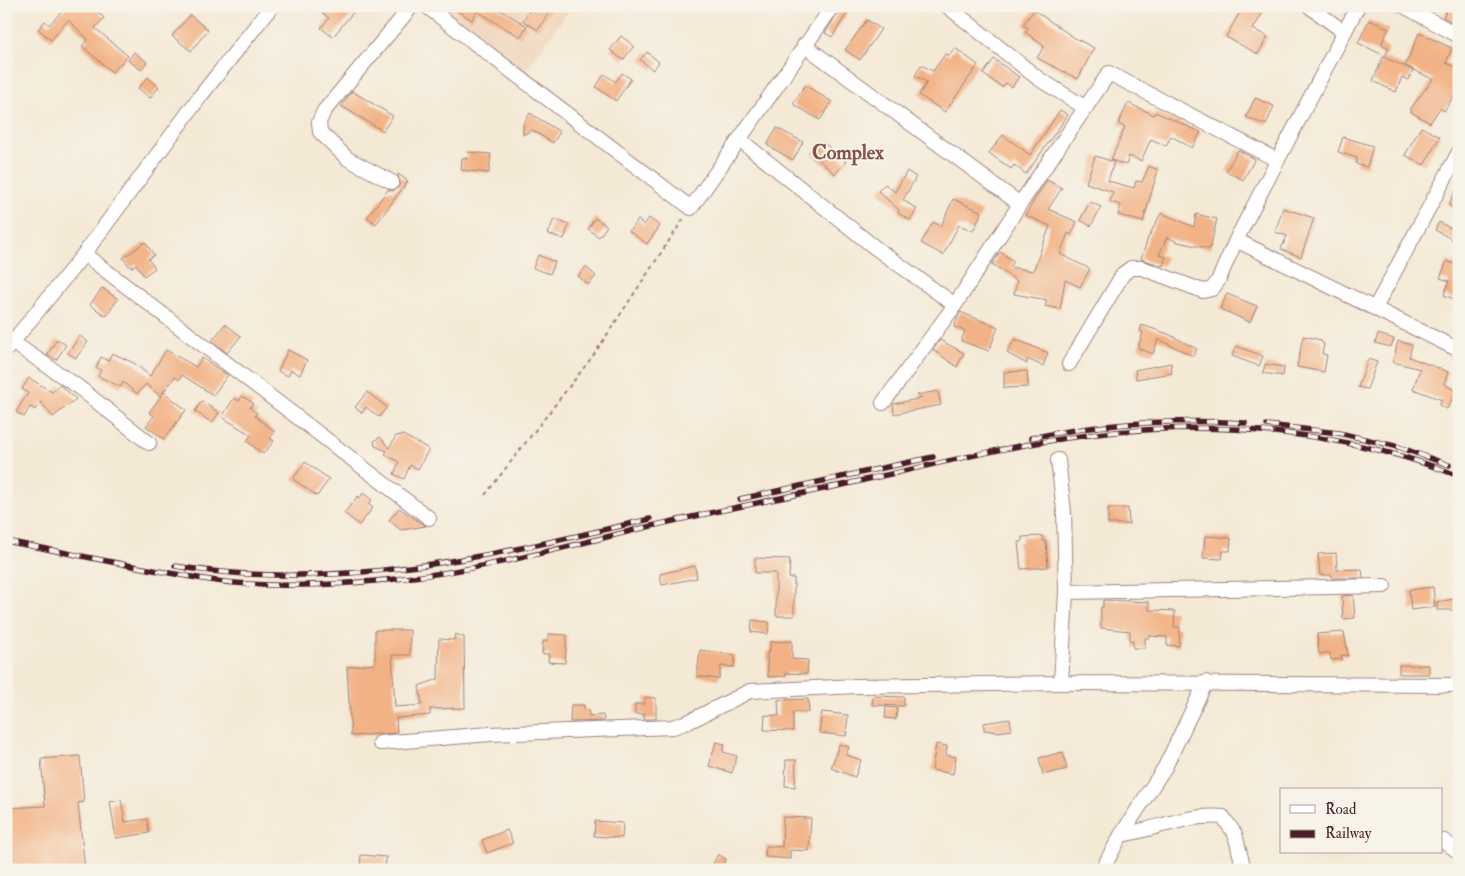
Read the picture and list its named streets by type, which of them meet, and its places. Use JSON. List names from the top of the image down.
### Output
{
  "districts": ["Complex"],
  "legend": ["Road", "Railway"]
}
